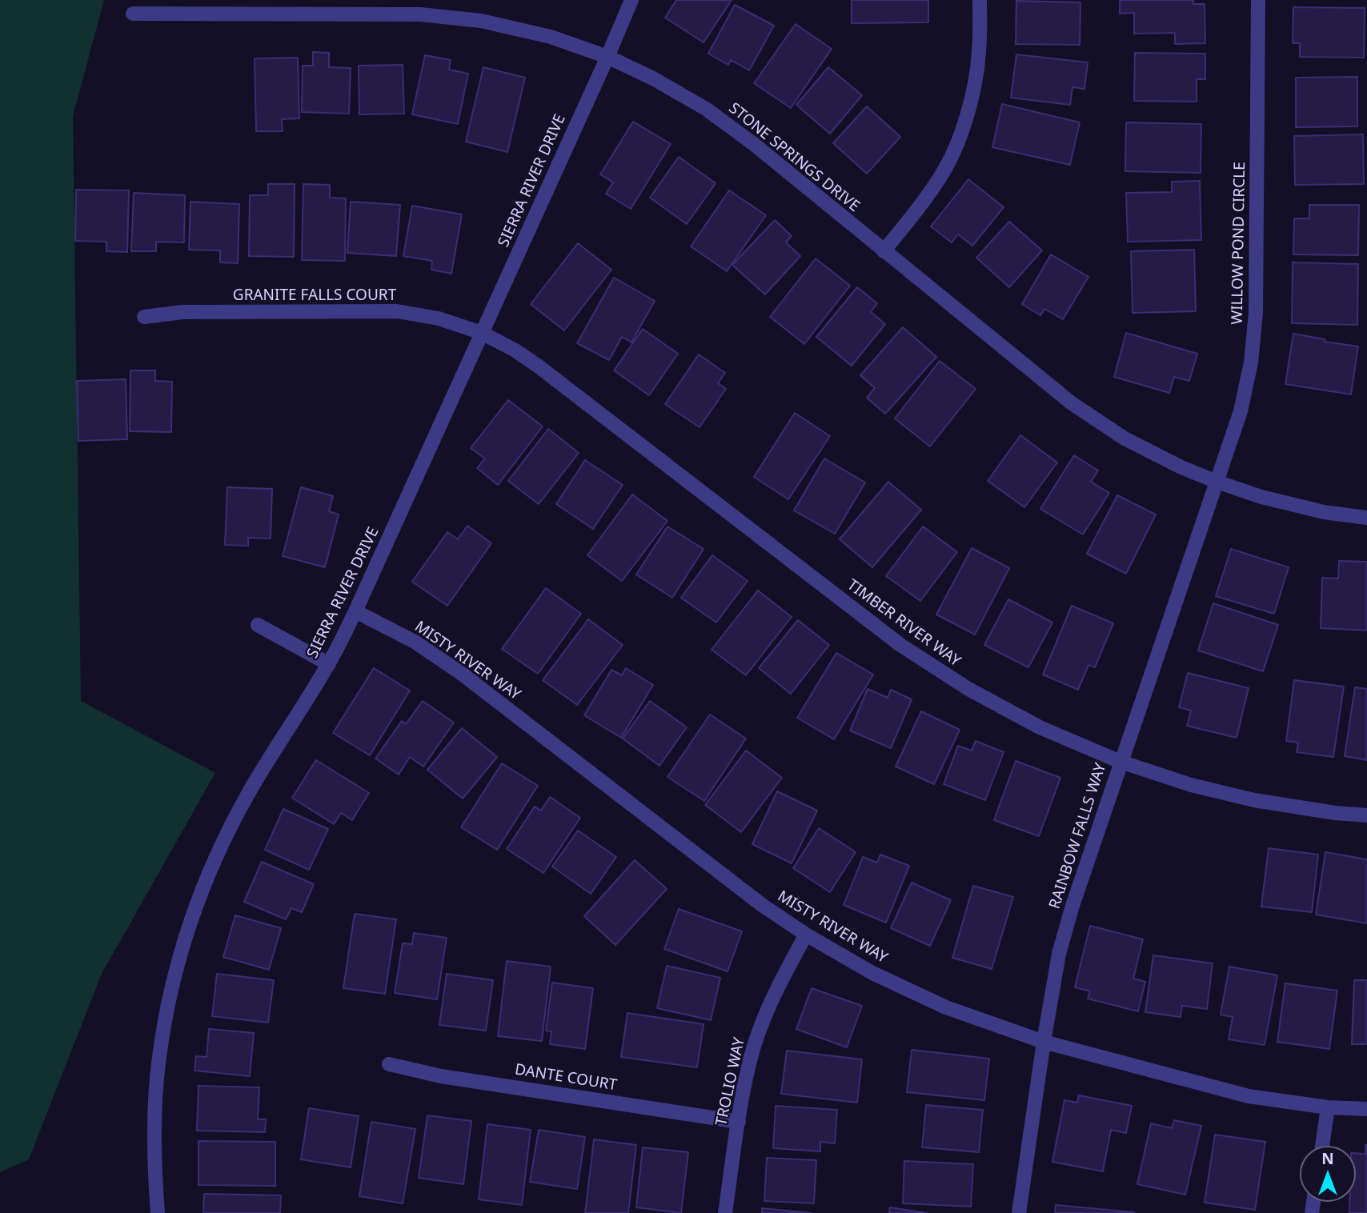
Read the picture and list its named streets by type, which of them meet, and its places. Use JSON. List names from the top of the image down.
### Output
{
  "streets": {
    "street": [
      "STONE SPRINGS DRIVE",
      "SIERRA RIVER DRIVE",
      "WILLOW POND CIRCLE",
      "GRANITE FALLS COURT",
      "TIMBER RIVER WAY",
      "MISTY RIVER WAY",
      "RAINBOW FALLS WAY",
      "DANTE COURT",
      "TROLIO WAY"
    ]
  },
  "crossings": [
    ["STONE SPRINGS DRIVE", "SIERRA RIVER DRIVE"],
    ["STONE SPRINGS DRIVE", "WILLOW POND CIRCLE"],
    ["STONE SPRINGS DRIVE", "RAINBOW FALLS WAY"],
    ["SIERRA RIVER DRIVE", "GRANITE FALLS COURT"],
    ["SIERRA RIVER DRIVE", "TIMBER RIVER WAY"],
    ["SIERRA RIVER DRIVE", "MISTY RIVER WAY"],
    ["WILLOW POND CIRCLE", "RAINBOW FALLS WAY"],
    ["GRANITE FALLS COURT", "TIMBER RIVER WAY"],
    ["TIMBER RIVER WAY", "RAINBOW FALLS WAY"],
    ["MISTY RIVER WAY", "RAINBOW FALLS WAY"],
    ["MISTY RIVER WAY", "TROLIO WAY"],
    ["DANTE COURT", "TROLIO WAY"]
  ],
  "north": "top"
}
